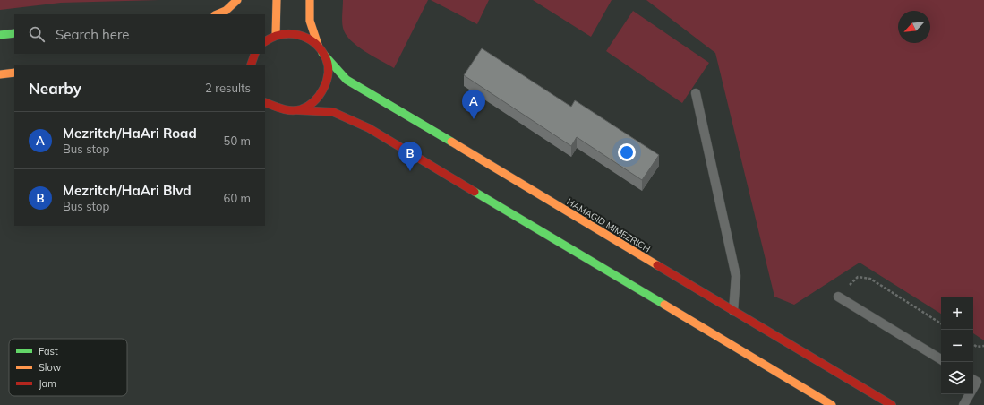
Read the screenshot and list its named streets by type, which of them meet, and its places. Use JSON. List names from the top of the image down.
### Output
{
  "streets": {
    "street": ["HAMAGID MIMEZRICH"]
  },
  "legend": ["Fast", "Slow", "Jam"],
  "north": "bottom left",
  "page": {
    "search": "Search here",
    "heading": ["Nearby", "2 results"],
    "pins": ["A", "B"],
    "list": [
      {
        "mark": "A",
        "name": "Mezritch/HaAri Road",
        "note": "Bus stop",
        "value": "50 m"
      },
      {
        "mark": "B",
        "name": "Mezritch/HaAri Blvd",
        "note": "Bus stop",
        "value": "60 m"
      }
    ],
    "map_buttons": ["+", "−"]
  }
}
